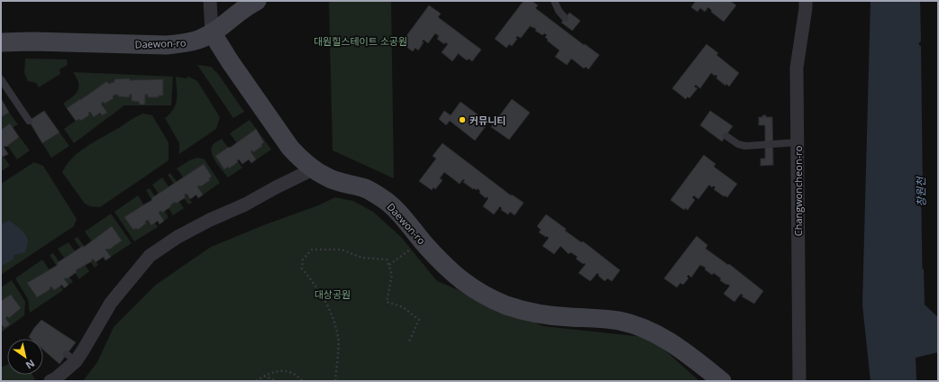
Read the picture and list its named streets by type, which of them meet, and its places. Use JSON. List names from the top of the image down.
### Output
{
  "streets": {
    "street": ["Daewon-ro", "Changwoncheon-ro"]
  },
  "water": ["창원천"],
  "parks": ["대원힐스테이트 소공원", "대상공원"],
  "places": ["커뮤니티"],
  "north": "bottom right"
}
